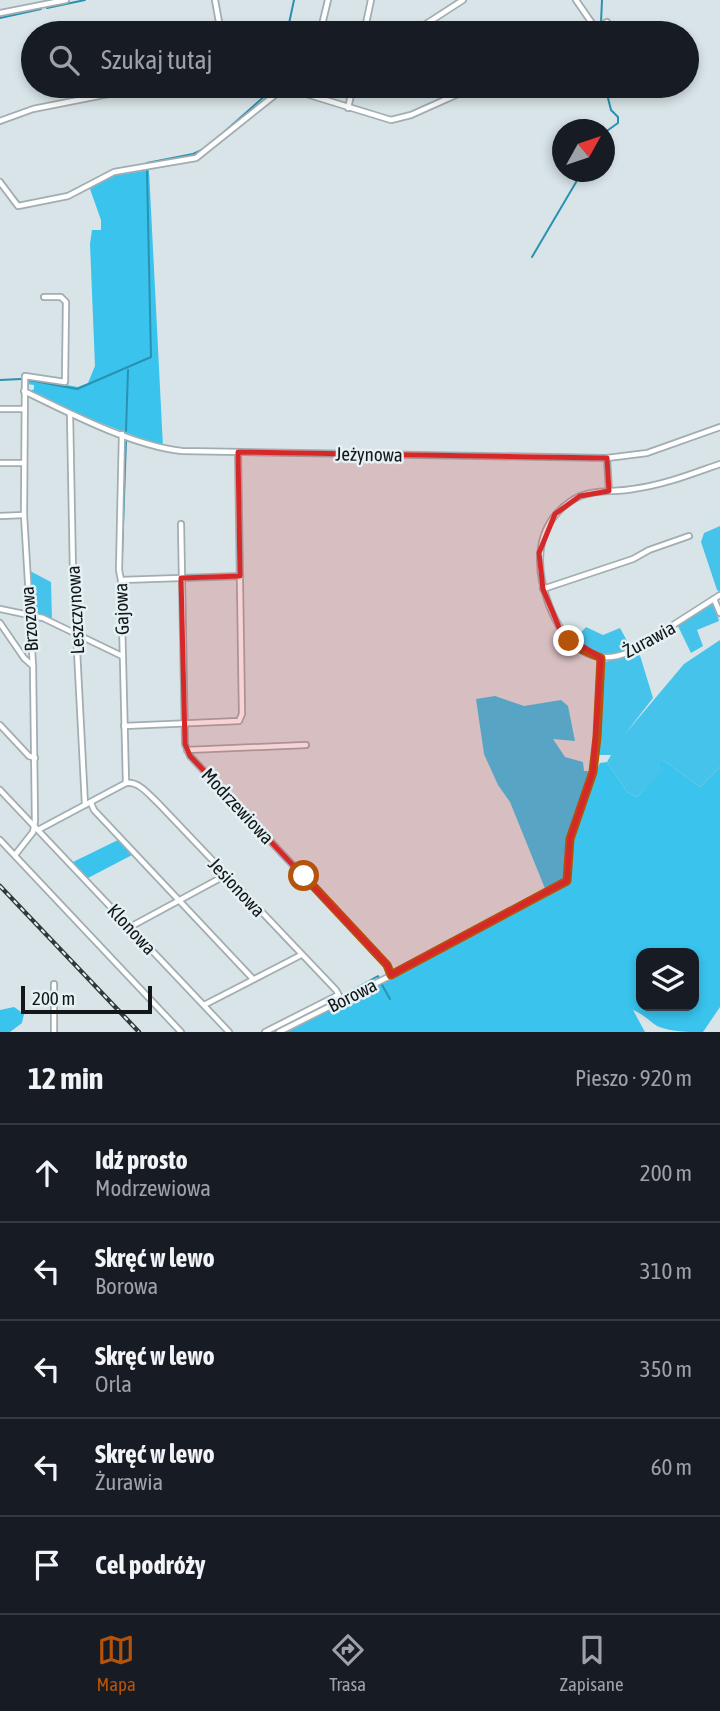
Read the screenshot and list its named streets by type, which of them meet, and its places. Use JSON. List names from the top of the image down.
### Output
{
  "streets": {
    "street": [
      "Jeżynowa",
      "Gajowa",
      "Leszczynowa",
      "Brzozowa",
      "Żurawia",
      "Modrzewiowa",
      "Jesionowa",
      "Klonowa",
      "Borowa"
    ]
  },
  "crossings": [
    ["Jeżynowa", "Gajowa"],
    ["Jeżynowa", "Leszczynowa"],
    ["Jeżynowa", "Brzozowa"],
    ["Gajowa", "Jesionowa"],
    ["Brzozowa", "Klonowa"],
    ["Żurawia", "Borowa"],
    ["Modrzewiowa", "Borowa"],
    ["Jesionowa", "Borowa"]
  ],
  "scale_bar": "200 m",
  "north": "top right",
  "page": {
    "search": "Szukaj tutaj",
    "scale": "200 m",
    "heading": ["12 min", "Pieszo · 920 m"],
    "list": [
      ["Idź prosto", "Modrzewiowa", "200 m"],
      ["Skręć w lewo", "Borowa", "310 m"],
      ["Skręć w lewo", "Orla", "350 m"],
      ["Skręć w lewo", "Żurawia", "60 m"],
      "Cel podróży"
    ],
    "nav": ["Mapa", "Trasa", "Zapisane"]
  }
}
